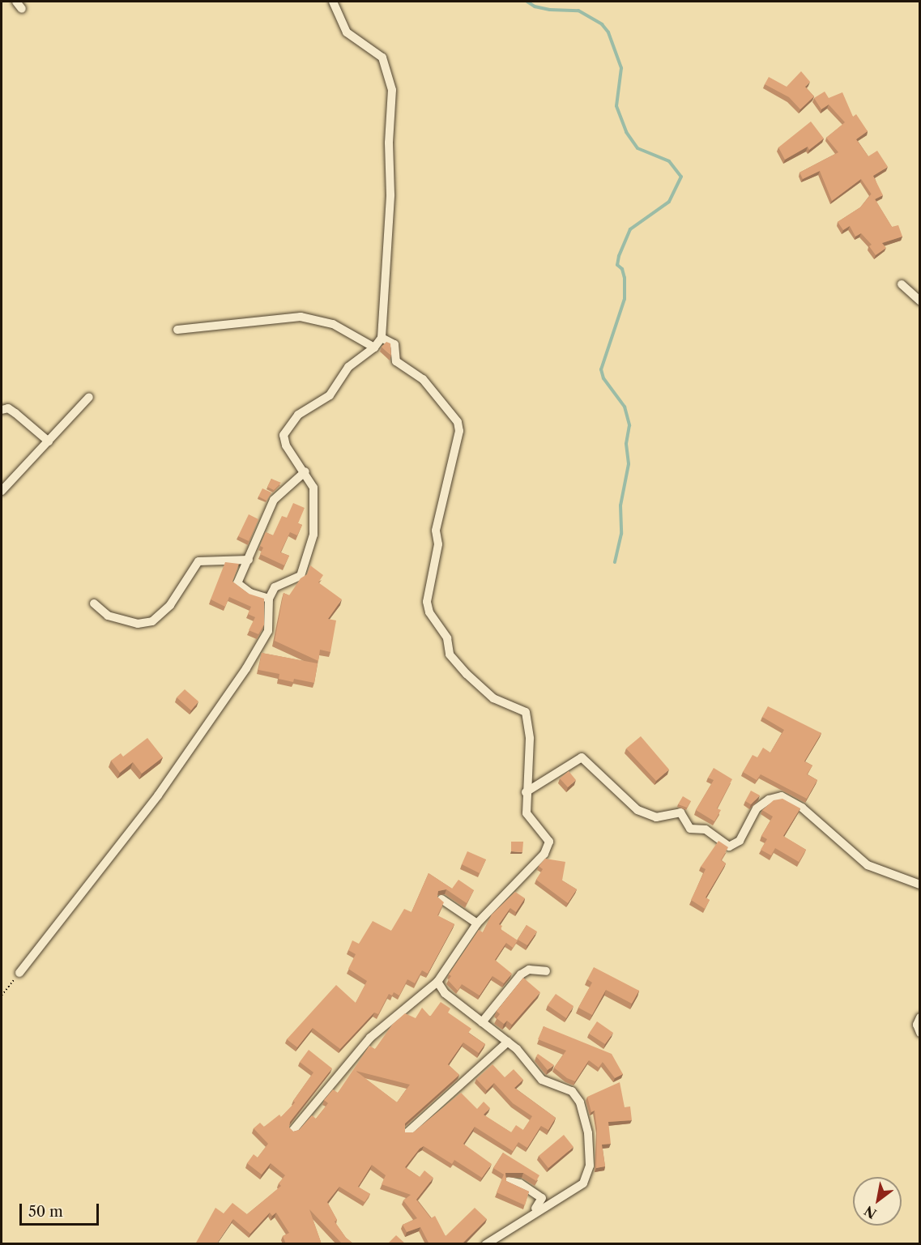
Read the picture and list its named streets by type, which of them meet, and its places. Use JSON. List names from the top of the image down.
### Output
{
  "scale_bar": "50 m",
  "north": "bottom left"
}
